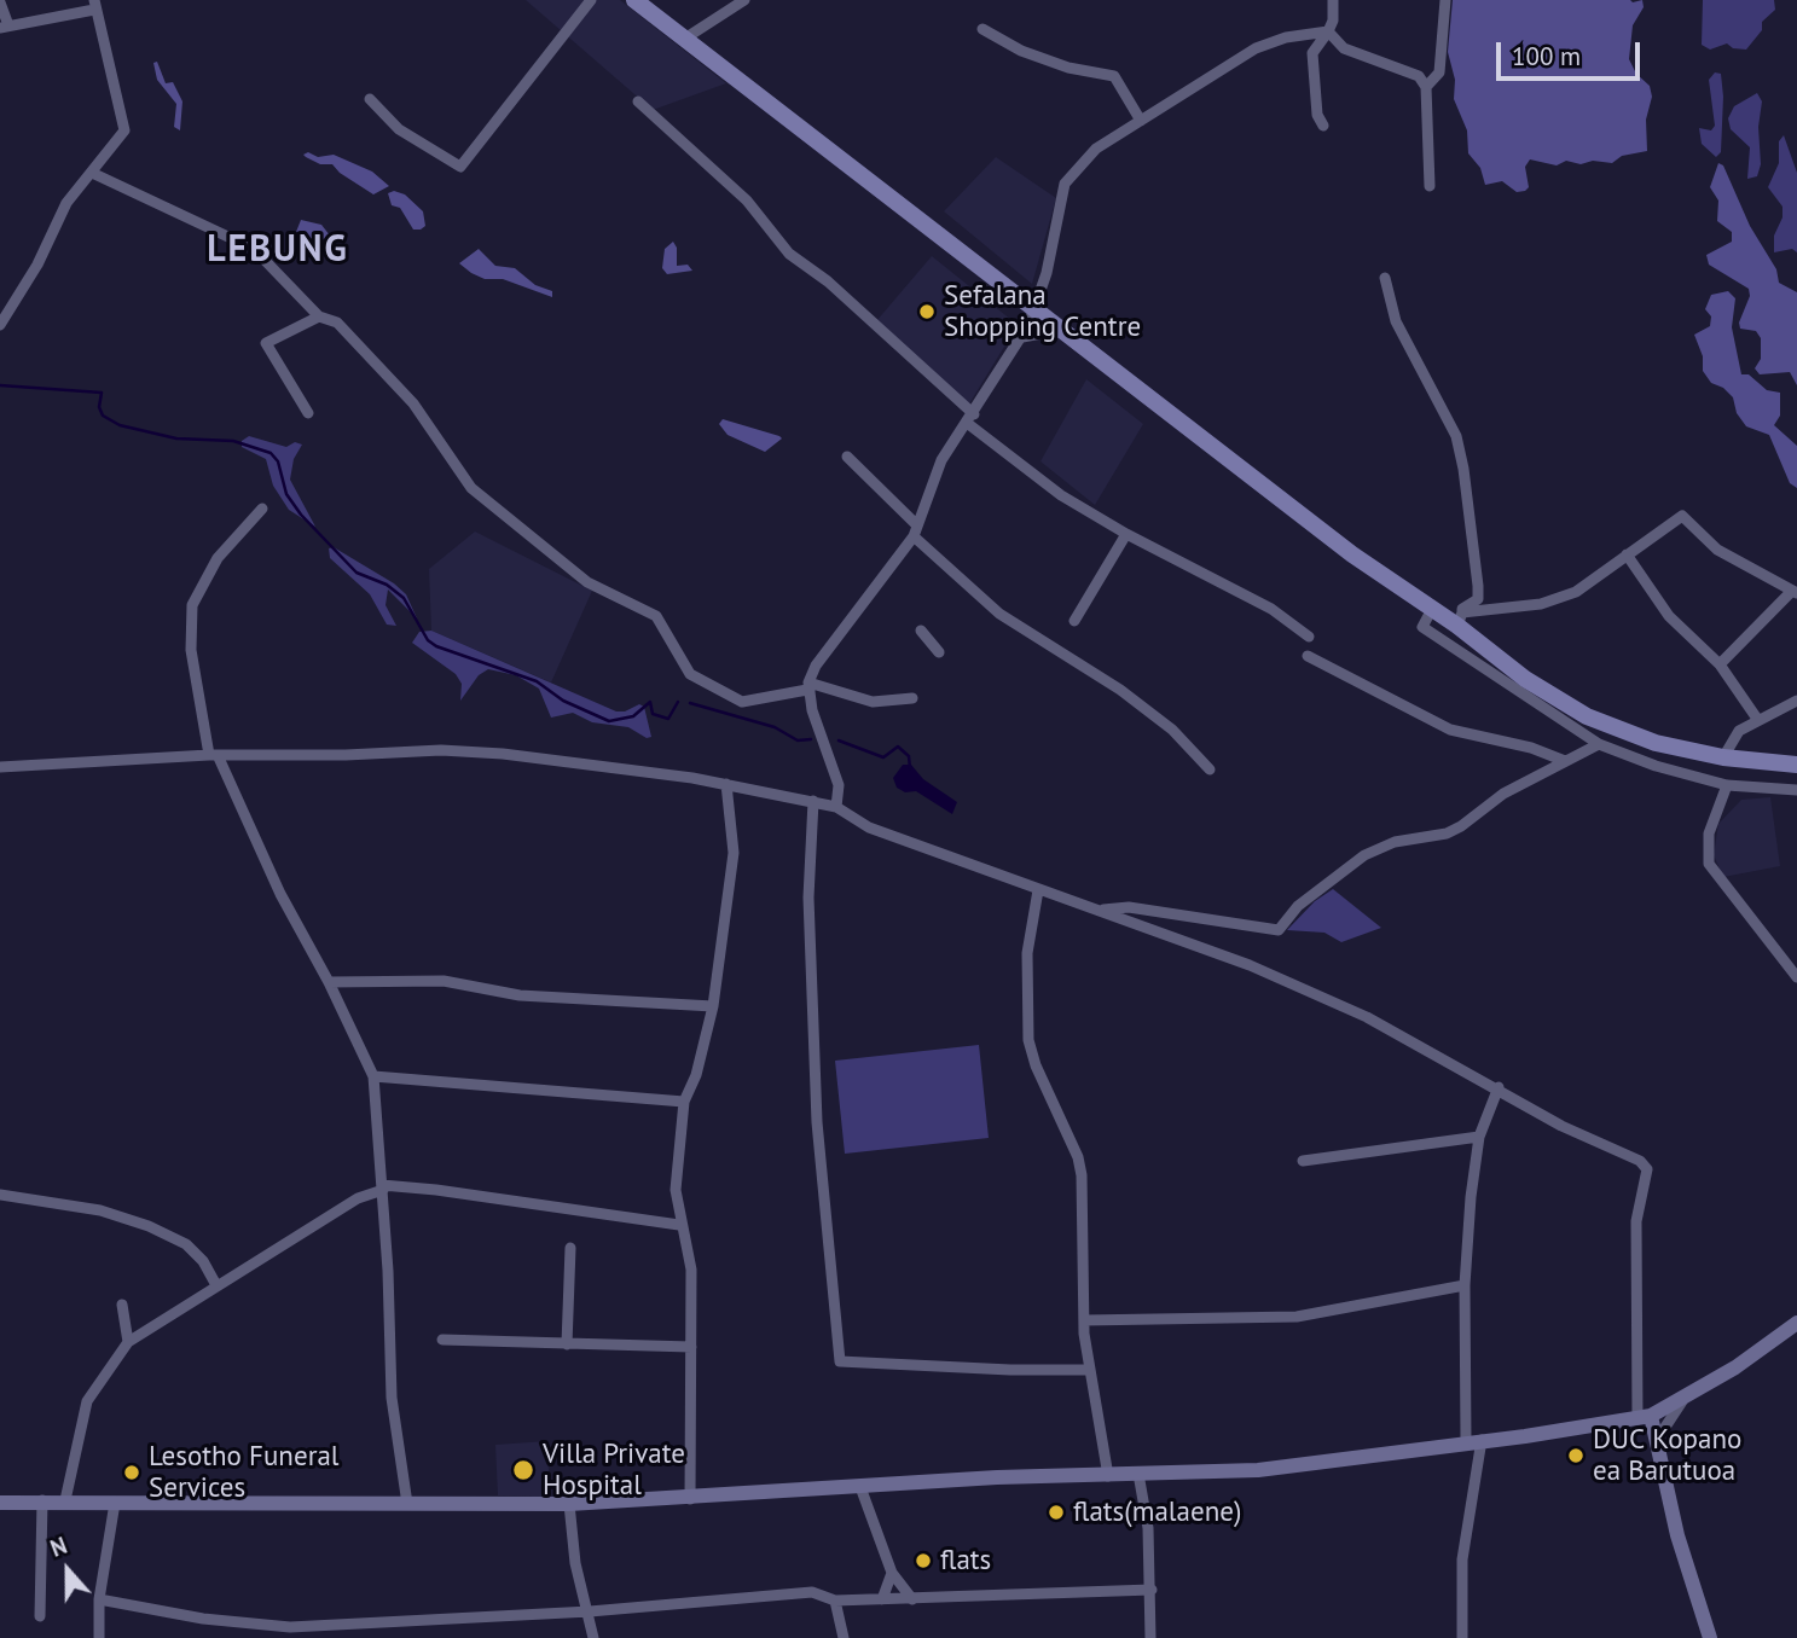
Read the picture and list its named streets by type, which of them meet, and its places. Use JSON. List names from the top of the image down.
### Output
{
  "districts": ["LEBUNG"],
  "places": [
    "Sefalana Shopping Centre",
    "DUC Kopano ea Barutuoa",
    "Villa Private Hospital",
    "Lesotho Funeral Services",
    "flats(malaene)",
    "flats"
  ],
  "scale_bar": "100 m",
  "north": "top"
}
